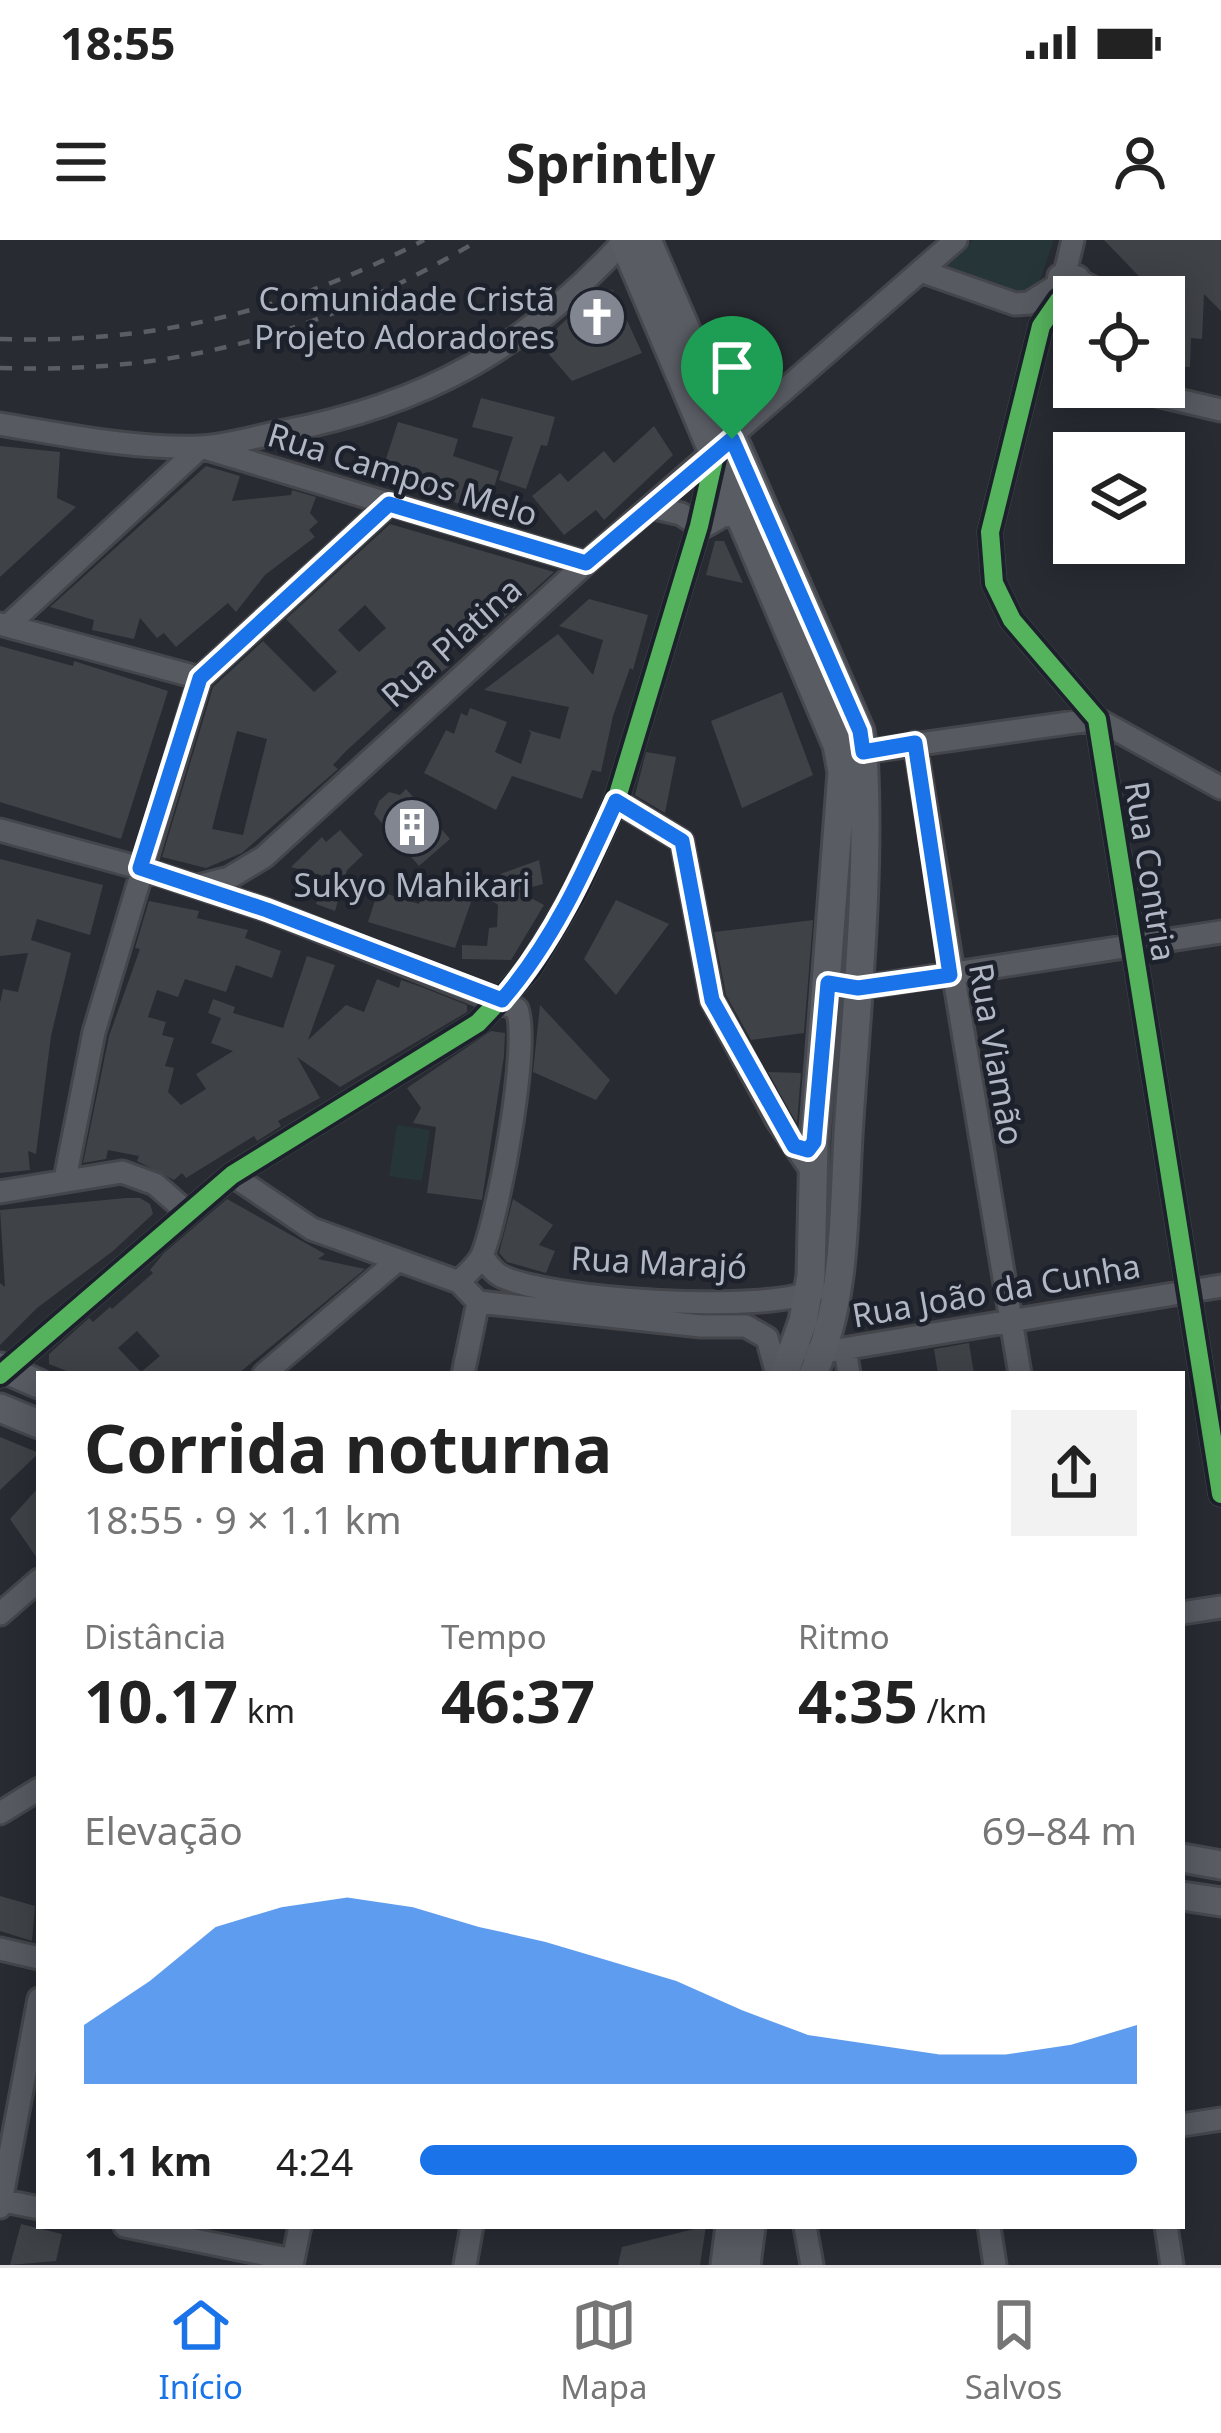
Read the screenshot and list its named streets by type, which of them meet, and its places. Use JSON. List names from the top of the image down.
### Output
{
  "streets": {
    "street": [
      "Rua Campos Melo",
      "Rua Platina",
      "Rua Contria",
      "Rua Viamão",
      "Rua Marajó",
      "Rua João da Cunha"
    ]
  },
  "crossings": [
    ["Rua Campos Melo", "Rua Platina"],
    ["Rua Contria", "Rua João da Cunha"],
    ["Rua Viamão", "Rua João da Cunha"],
    ["Rua Marajó", "Rua João da Cunha"]
  ],
  "places": {
    "church": ["Comunidade Cristã Projeto Adoradores"],
    "building": ["Sukyo Mahikari"]
  },
  "page": {
    "status": "18:55",
    "header": "Sprintly",
    "heading": ["Corrida noturna", "18:55 · 9 × 1.1 km"],
    "stats": [
      ["Distância", "10.17 km"],
      ["Tempo", "46:37"],
      ["Ritmo", "4:35 /km"]
    ],
    "chart": ["Elevação", "69–84 m"],
    "list": [
      {
        "name": "1.1 km",
        "note": "4:24"
      }
    ],
    "tabs": ["Início", "Mapa", "Salvos"]
  }
}
